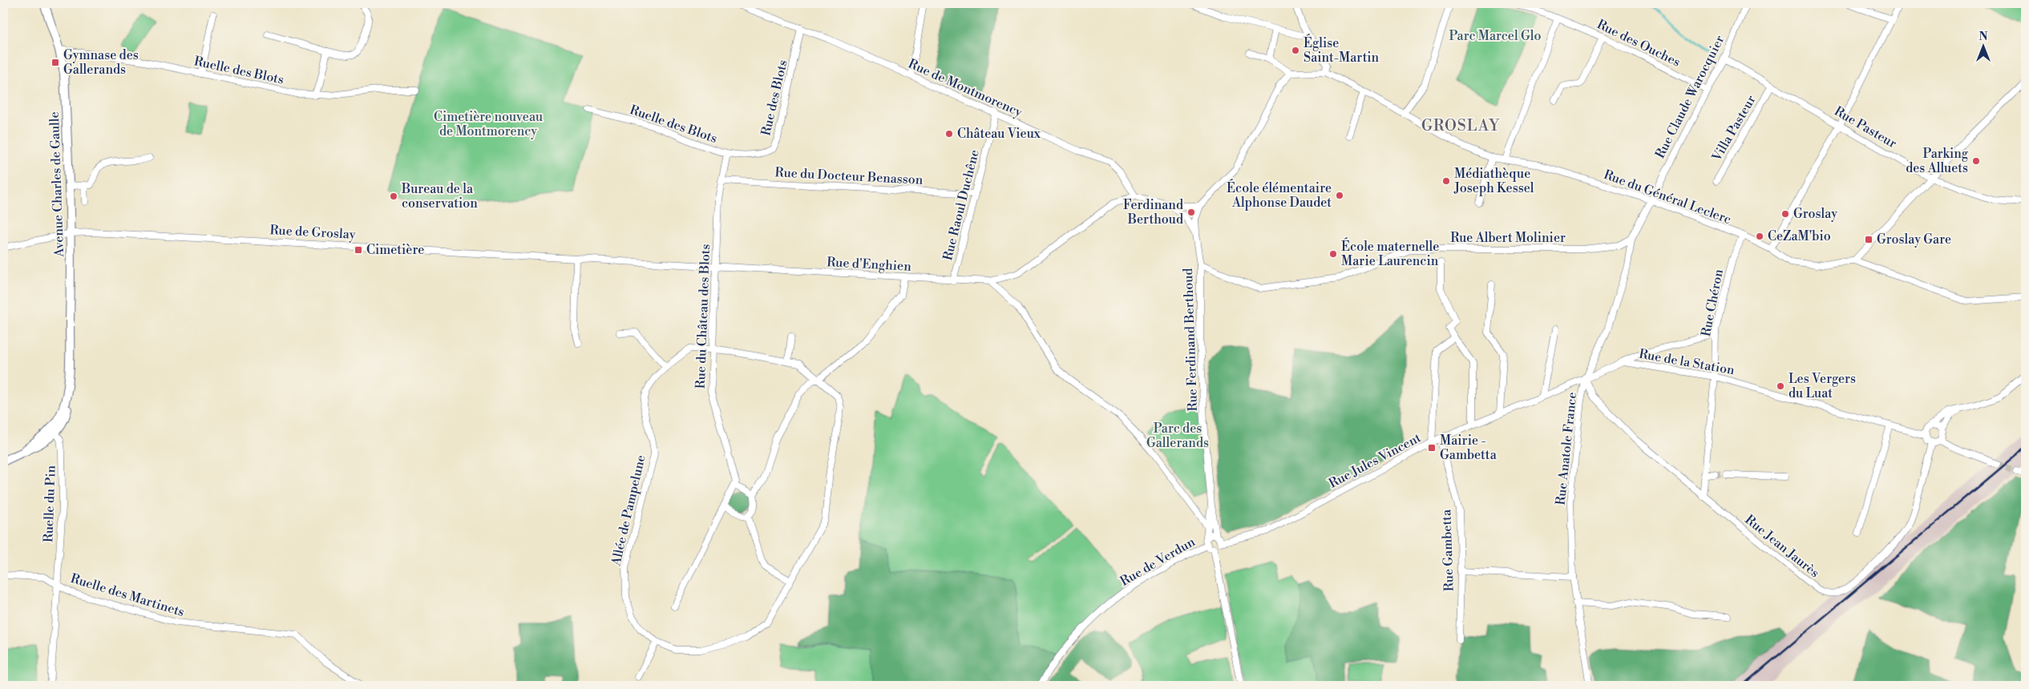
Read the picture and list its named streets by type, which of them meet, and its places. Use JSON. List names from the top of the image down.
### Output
{
  "streets": {
    "main road": ["Avenue Charles de Gaulle"],
    "street": [
      "Rue des Ouches",
      "Ruelle des Blots",
      "Rue de Montmorency",
      "Rue Claude Warocquier",
      "Rue des Blots",
      "Rue Pasteur",
      "Villa Pasteur",
      "Rue du Docteur Benasson",
      "Rue du Général Leclerc",
      "Rue Raoul Duchêne",
      "Rue de Groslay",
      "Rue Albert Molinier",
      "Rue d'Enghien",
      "Rue Chéron",
      "Rue du Château des Blots",
      "Rue Ferdinand Berthoud",
      "Rue de la Station",
      "Rue Anatole France",
      "Rue Jules Vincent",
      "Ruelle du Pin",
      "Allée de Pampelune",
      "Rue Jean Jaurès",
      "Rue Gambetta",
      "Rue de Verdun",
      "Ruelle des Martinets"
    ]
  },
  "crossings": [
    ["Rue des Ouches", "Rue Claude Warocquier"],
    ["Ruelle des Blots", "Rue des Blots"],
    ["Ruelle des Blots", "Avenue Charles de Gaulle"],
    ["Ruelle des Blots", "Rue du Château des Blots"],
    ["Rue de Montmorency", "Rue des Blots"],
    ["Rue de Montmorency", "Rue Raoul Duchêne"],
    ["Rue de Montmorency", "Rue d'Enghien"],
    ["Rue Claude Warocquier", "Rue Pasteur"],
    ["Rue Claude Warocquier", "Rue du Général Leclerc"],
    ["Rue Claude Warocquier", "Rue Anatole France"],
    ["Rue des Blots", "Rue du Château des Blots"],
    ["Rue Pasteur", "Villa Pasteur"],
    ["Rue du Docteur Benasson", "Rue Raoul Duchêne"],
    ["Rue du Docteur Benasson", "Rue du Château des Blots"],
    ["Avenue Charles de Gaulle", "Rue de Groslay"],
    ["Avenue Charles de Gaulle", "Ruelle du Pin"],
    ["Rue du Général Leclerc", "Rue Chéron"],
    ["Rue du Général Leclerc", "Rue Anatole France"],
    ["Rue Raoul Duchêne", "Rue d'Enghien"],
    ["Rue de Groslay", "Rue d'Enghien"],
    ["Rue Albert Molinier", "Rue Ferdinand Berthoud"],
    ["Rue Albert Molinier", "Rue Anatole France"],
    ["Rue d'Enghien", "Rue du Château des Blots"],
    ["Rue Chéron", "Rue de la Station"],
    ["Rue Chéron", "Rue Jean Jaurès"],
    ["Rue du Château des Blots", "Allée de Pampelune"],
    ["Rue Ferdinand Berthoud", "Rue Jules Vincent"],
    ["Rue Ferdinand Berthoud", "Rue de Verdun"],
    ["Rue de la Station", "Rue Anatole France"],
    ["Rue de la Station", "Rue Jules Vincent"],
    ["Rue de la Station", "Rue Jean Jaurès"],
    ["Rue Anatole France", "Rue Jules Vincent"],
    ["Rue Anatole France", "Rue Jean Jaurès"],
    ["Rue Jules Vincent", "Rue Jean Jaurès"],
    ["Rue Jules Vincent", "Rue Gambetta"],
    ["Rue Jules Vincent", "Rue de Verdun"],
    ["Ruelle du Pin", "Ruelle des Martinets"]
  ],
  "districts": ["GROSLAY"],
  "parks": ["Parc Marcel Glo", "Cimetière nouveau de Montmorency", "Parc des Gallerands"],
  "places": {
    "other": [
      "Église Saint-Martin",
      "Château Vieux",
      "Parking des Alluets",
      "Médiathèque Joseph Kessel",
      "École élémentaire Alphonse Daudet",
      "Bureau de la conservation",
      "Ferdinand Berthoud",
      "Groslay",
      "CeZaM'bio",
      "École maternelle Marie Laurencin",
      "Les Vergers du Luat"
    ],
    "transit": [
      "Gymnase des Gallerands",
      "Groslay Gare",
      "Cimetière",
      "Mairie - Gambetta"
    ]
  },
  "north": "top"
}
